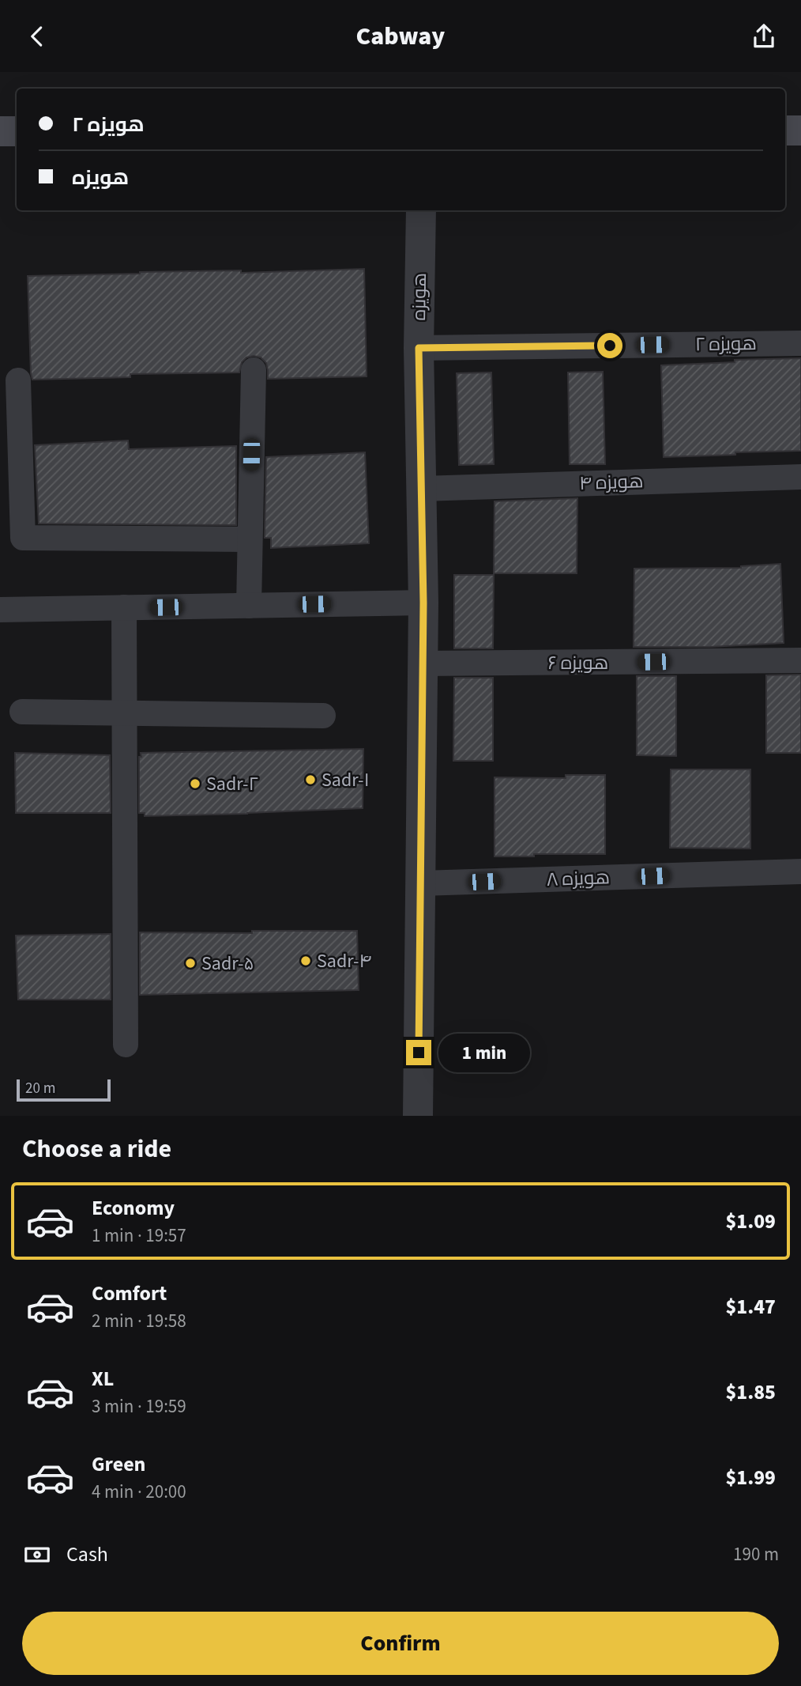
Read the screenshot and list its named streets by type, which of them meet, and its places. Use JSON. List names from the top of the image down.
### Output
{
  "streets": {
    "street": [
      "هویزه",
      "هویزه ۲",
      "هویزه ۴",
      "هویزه ۶",
      "هویزه ۸"
    ]
  },
  "crossings": [
    ["هویزه", "هویزه ۲"],
    ["هویزه", "هویزه ۴"],
    ["هویزه", "هویزه ۶"],
    ["هویزه", "هویزه ۸"]
  ],
  "places": [
    "Sadr-۱",
    "Sadr-۲",
    "Sadr-۴",
    "Sadr-۵"
  ],
  "scale_bar": "20 m",
  "page": {
    "header": "Cabway",
    "banner": ["هویزه ۲", "هویزه"],
    "bubble": "1 min",
    "scale": "20 m",
    "heading": "Choose a ride",
    "list": [
      {
        "name": "Economy",
        "note": "1 min · 19:57",
        "value": "$1.09"
      },
      {
        "name": "Comfort",
        "note": "2 min · 19:58",
        "value": "$1.47"
      },
      {
        "name": "XL",
        "note": "3 min · 19:59",
        "value": "$1.85"
      },
      {
        "name": "Green",
        "note": "4 min · 20:00",
        "value": "$1.99"
      }
    ],
    "pay": ["Cash", "190 m"],
    "buttons": "Confirm"
  }
}
